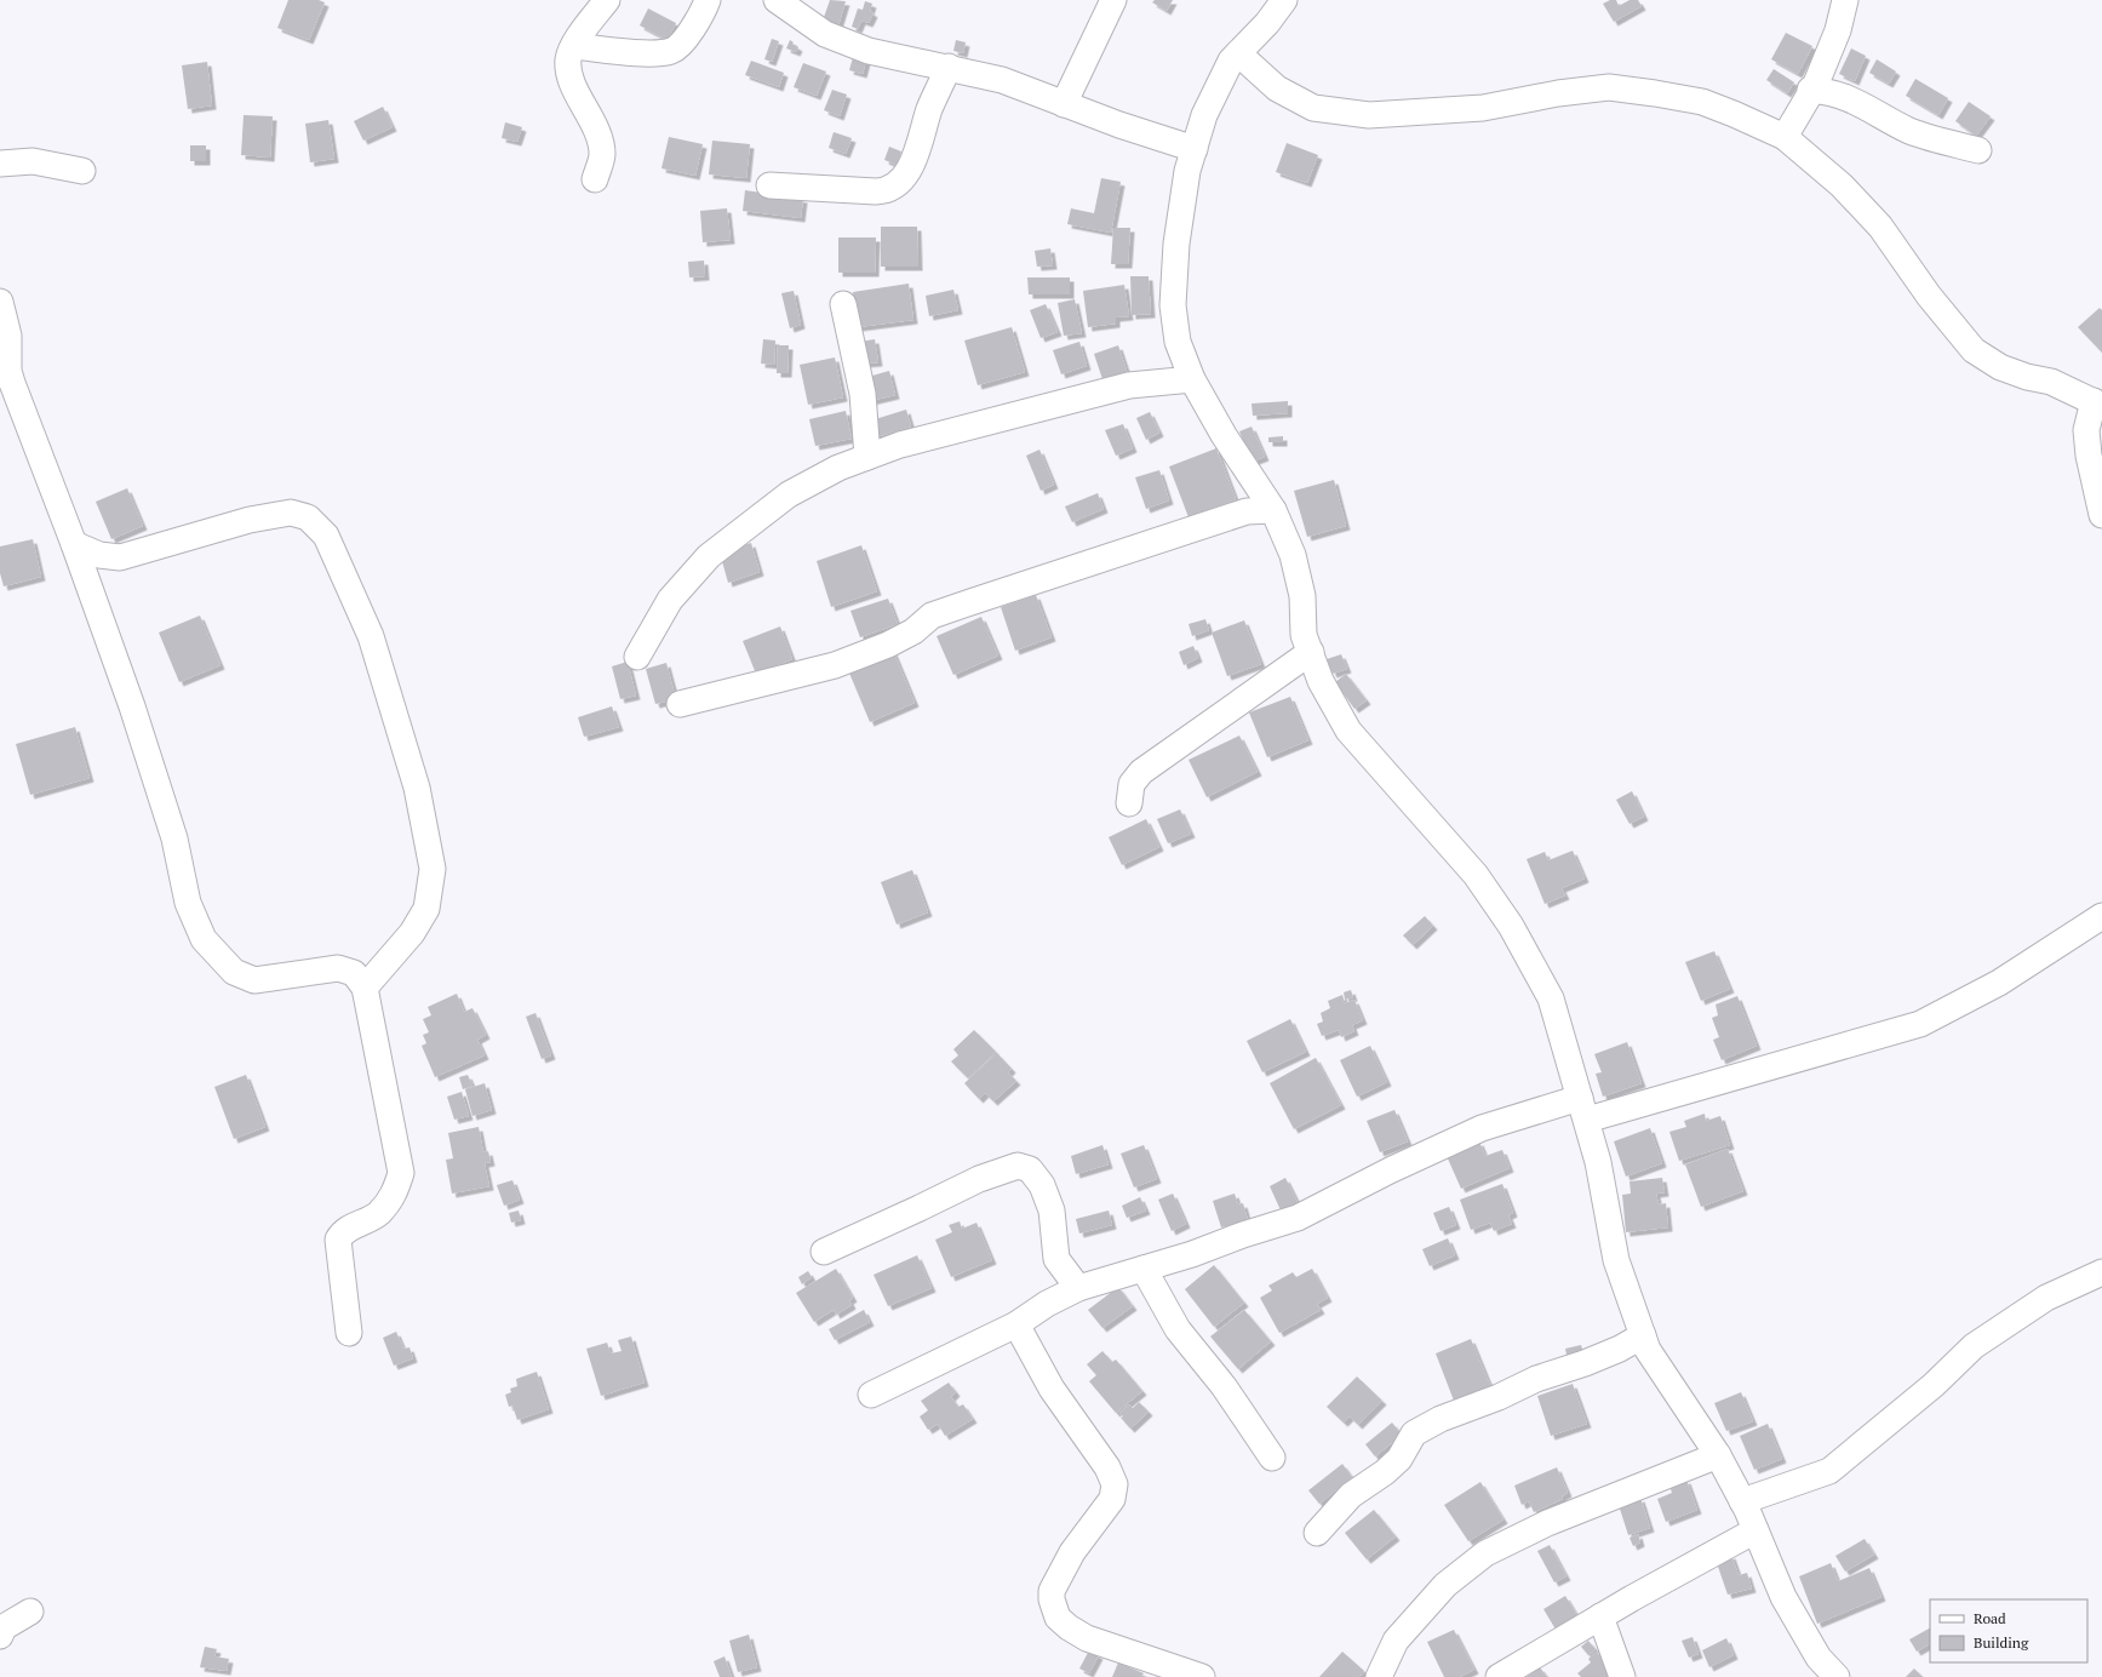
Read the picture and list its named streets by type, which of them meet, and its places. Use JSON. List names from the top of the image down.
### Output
{
  "legend": ["Road", "Building"]
}
